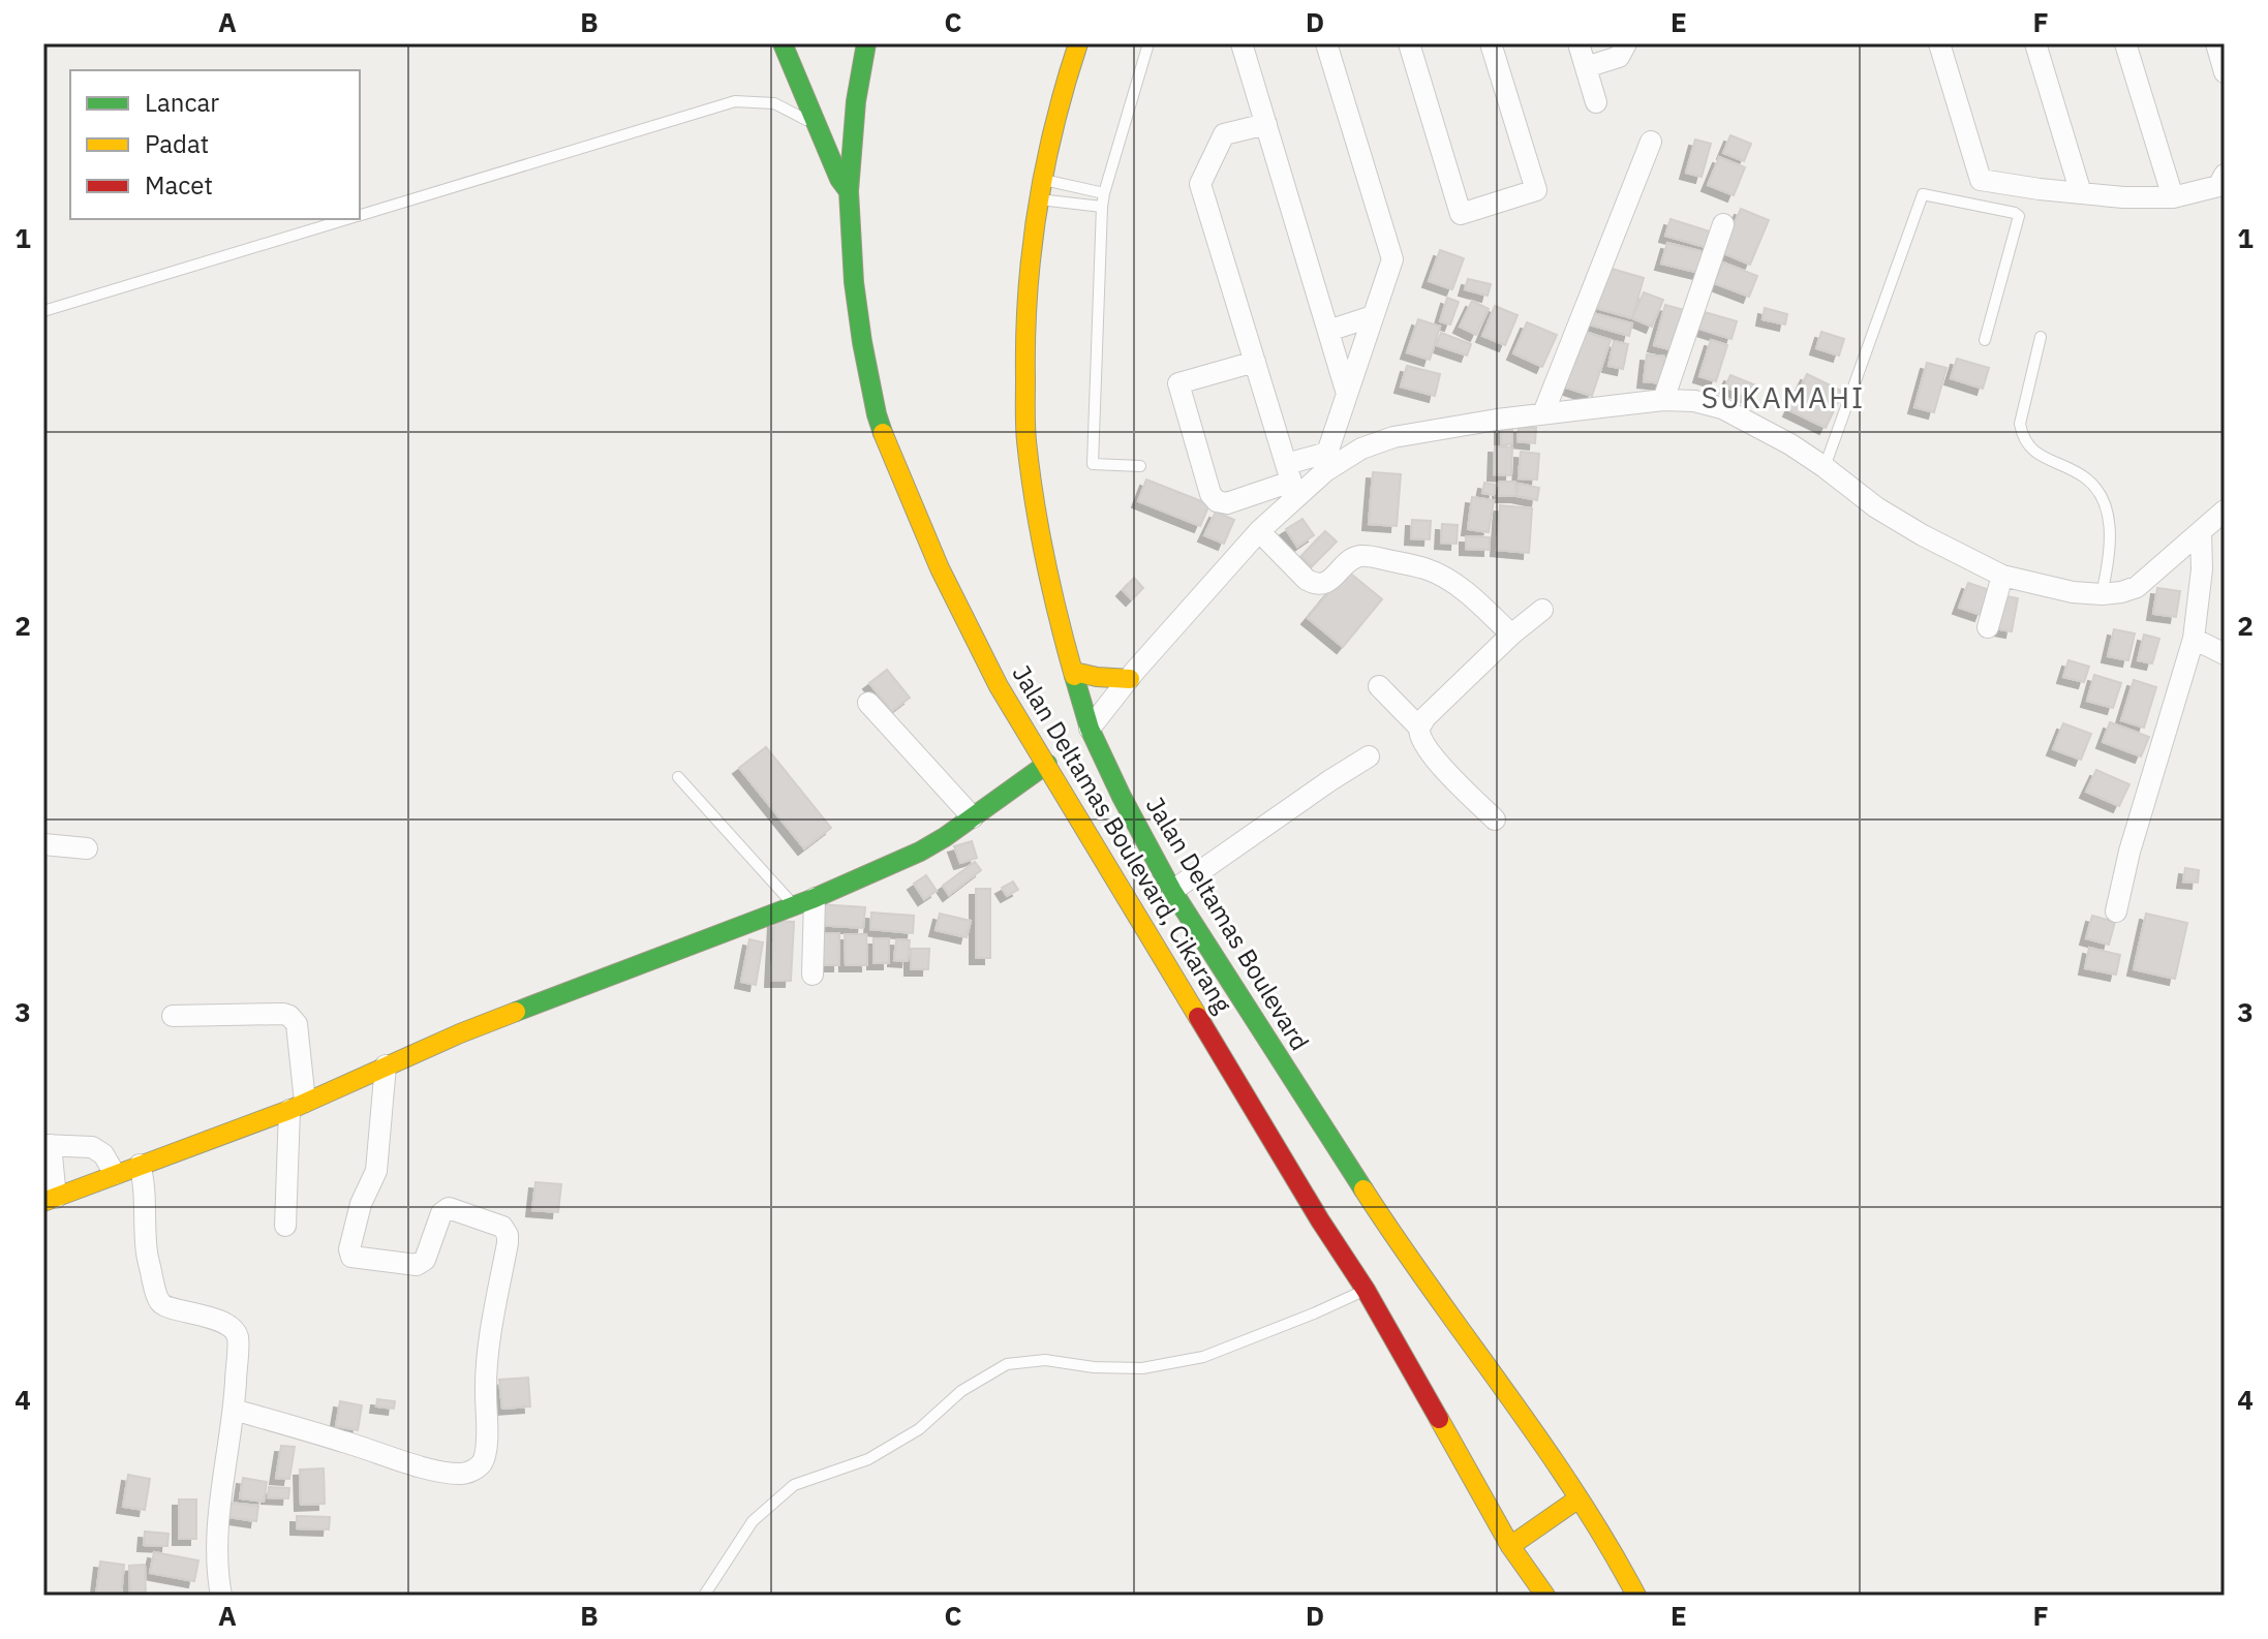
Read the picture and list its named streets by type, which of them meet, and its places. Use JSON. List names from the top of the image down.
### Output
{
  "streets": {
    "street": ["Jalan Deltamas Boulevard, Cikarang", "Jalan Deltamas Boulevard"]
  },
  "districts": ["SUKAMAHI"],
  "legend": ["Lancar", "Padat", "Macet"],
  "grid": {
    "columns": [
      "A",
      "B",
      "C",
      "D",
      "E",
      "F"
    ],
    "rows": [
      "1",
      "2",
      "3",
      "4"
    ]
  }
}
